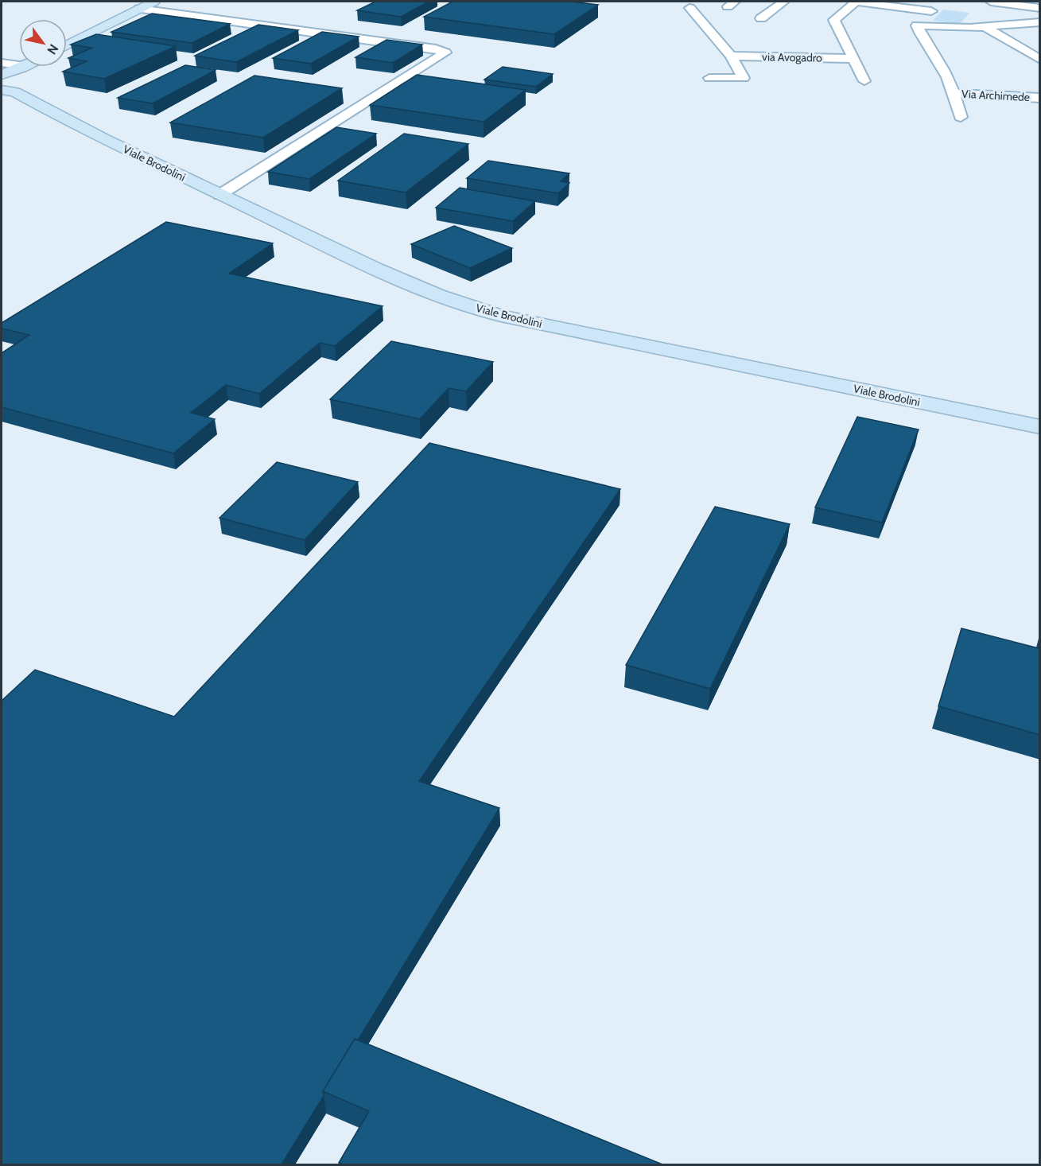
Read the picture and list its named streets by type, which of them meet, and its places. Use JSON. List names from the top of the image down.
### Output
{
  "streets": {
    "street": ["via Avogadro", "Via Archimede", "Viale Brodolini"]
  },
  "north": "bottom right"
}
